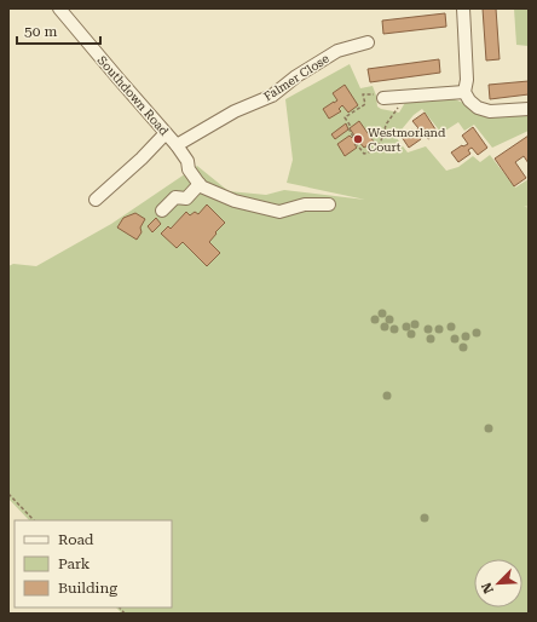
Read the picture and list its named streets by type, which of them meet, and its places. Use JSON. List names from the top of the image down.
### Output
{
  "streets": {
    "street": ["Falmer Close", "Southdown Road"]
  },
  "crossings": [
    ["Falmer Close", "Southdown Road"]
  ],
  "places": ["Westmorland Court"],
  "legend": ["Road", "Park", "Building"],
  "scale_bar": "50 m",
  "north": "bottom left"
}
